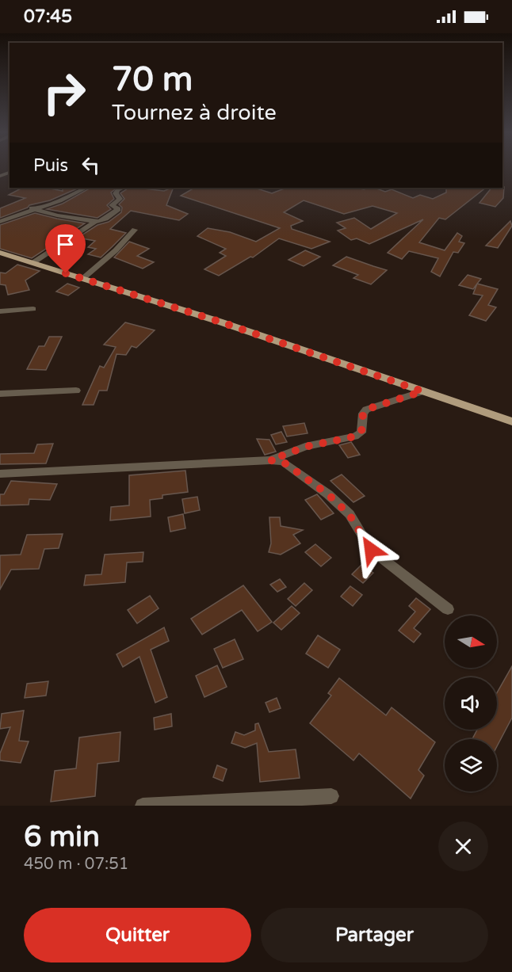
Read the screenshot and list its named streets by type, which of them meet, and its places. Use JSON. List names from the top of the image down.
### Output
{
  "north": "right",
  "page": {
    "status": "07:45",
    "turn": ["70 m", "Tournez à droite"],
    "then": "Puis",
    "heading": ["6 min", "450 m · 07:51"],
    "buttons": ["Quitter", "Partager"]
  }
}
